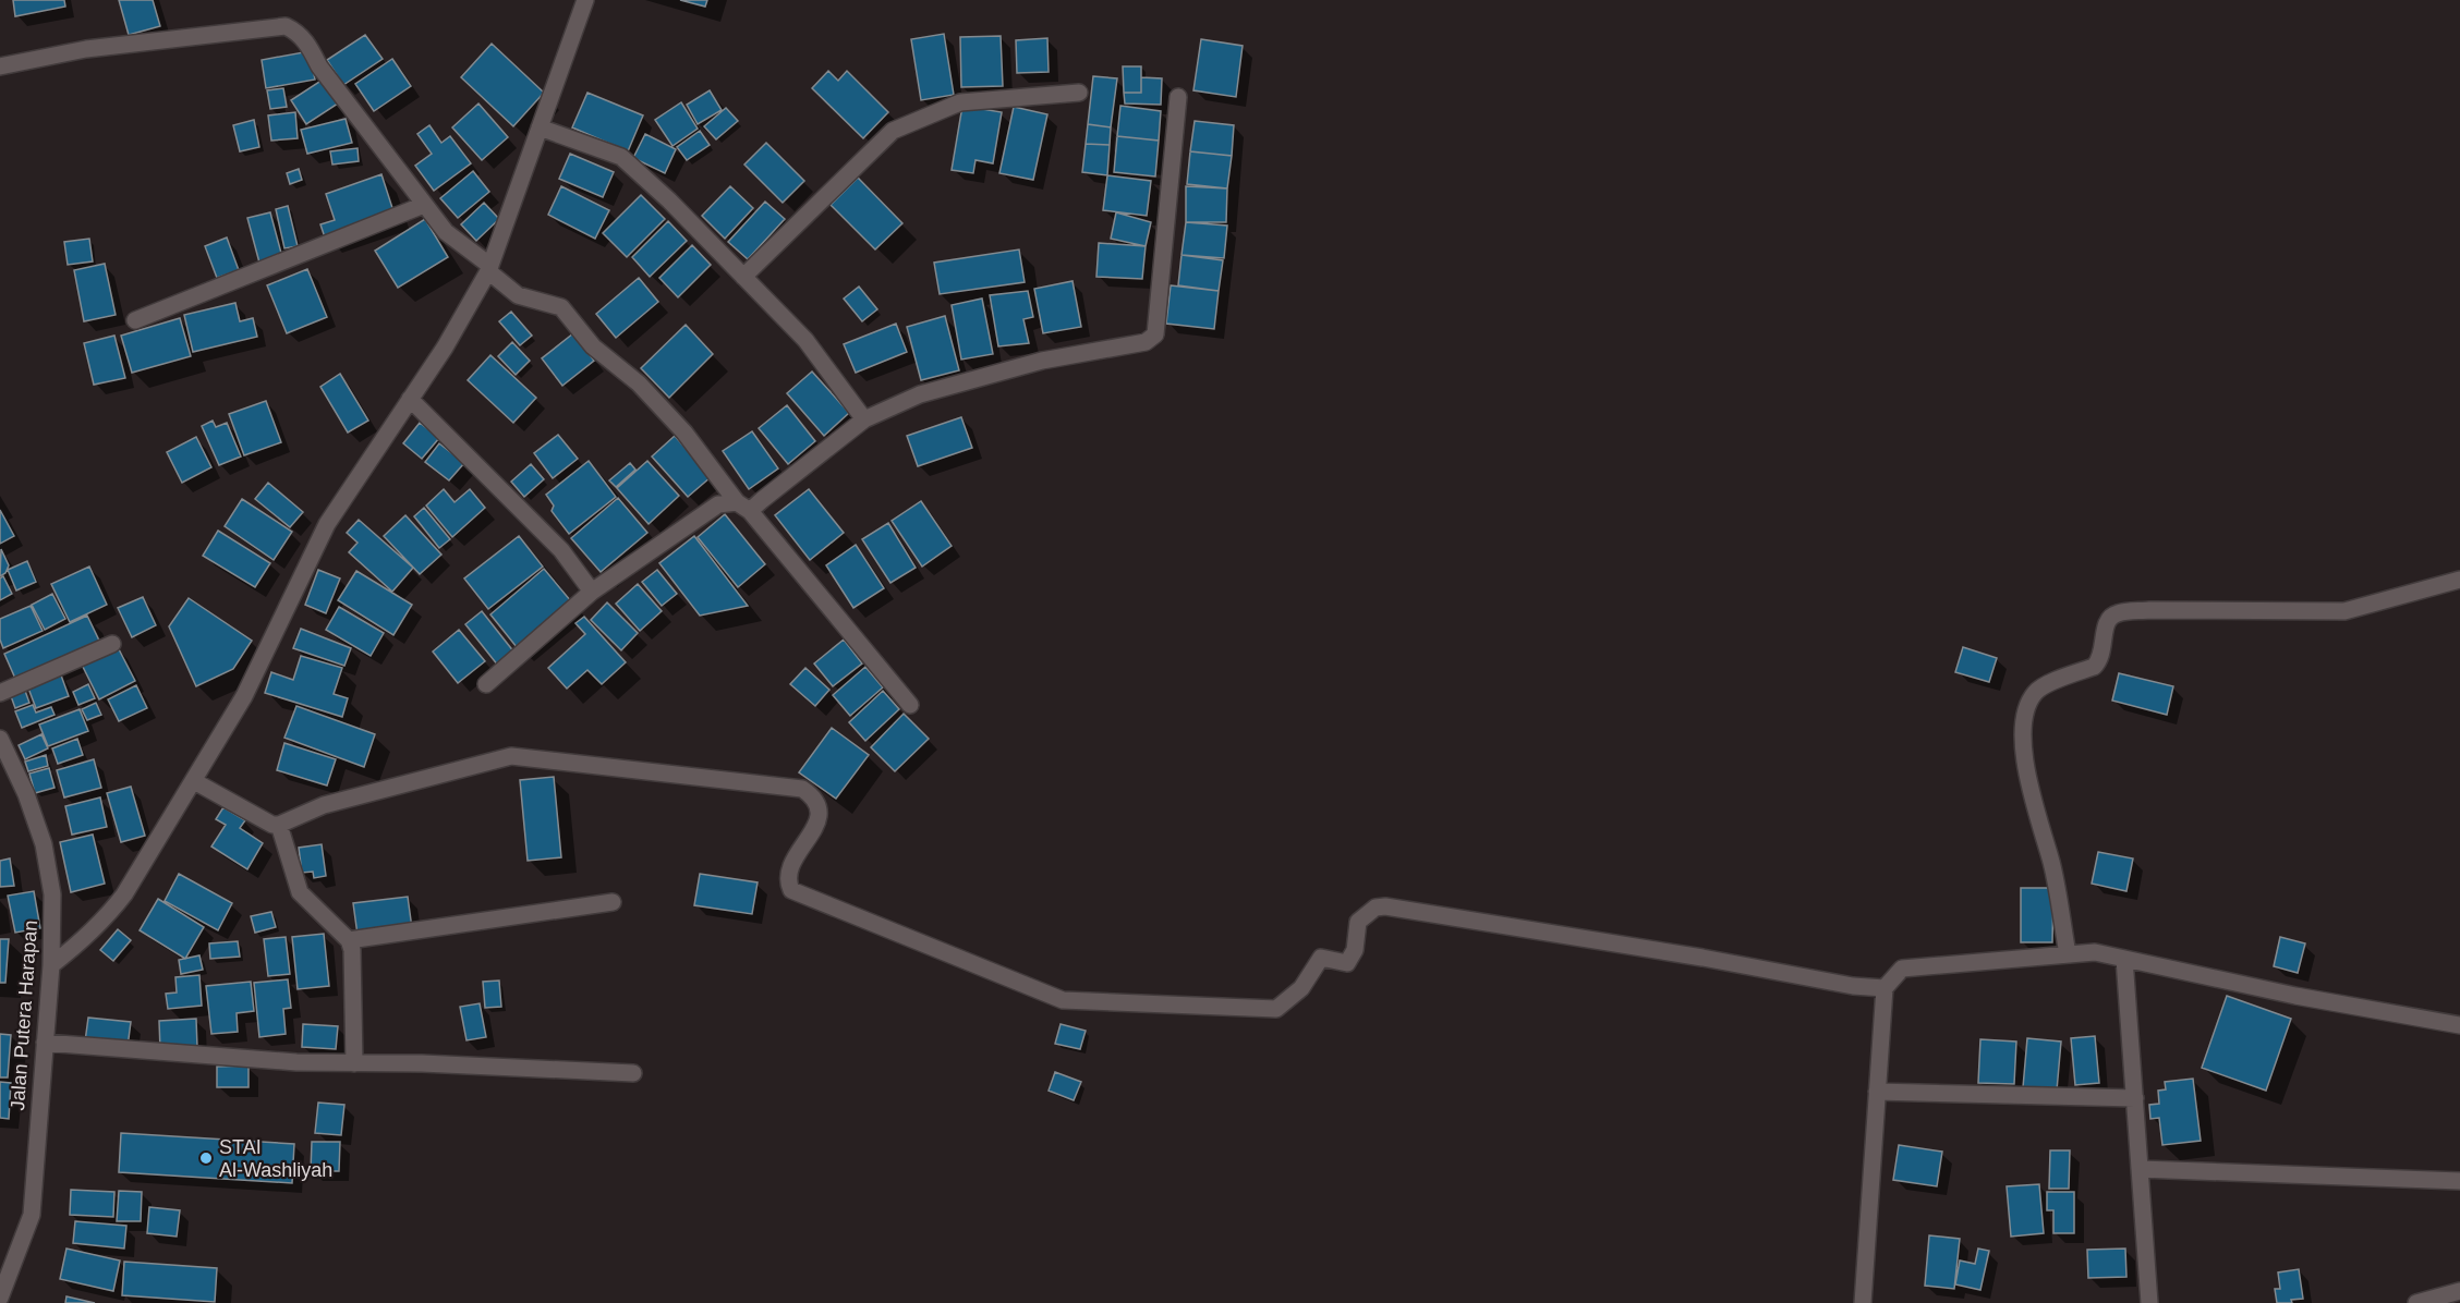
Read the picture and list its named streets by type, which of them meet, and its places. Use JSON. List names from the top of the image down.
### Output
{
  "streets": {
    "street": ["Jalan Putera Harapan"]
  },
  "places": ["STAI Al-Washliyah"]
}
